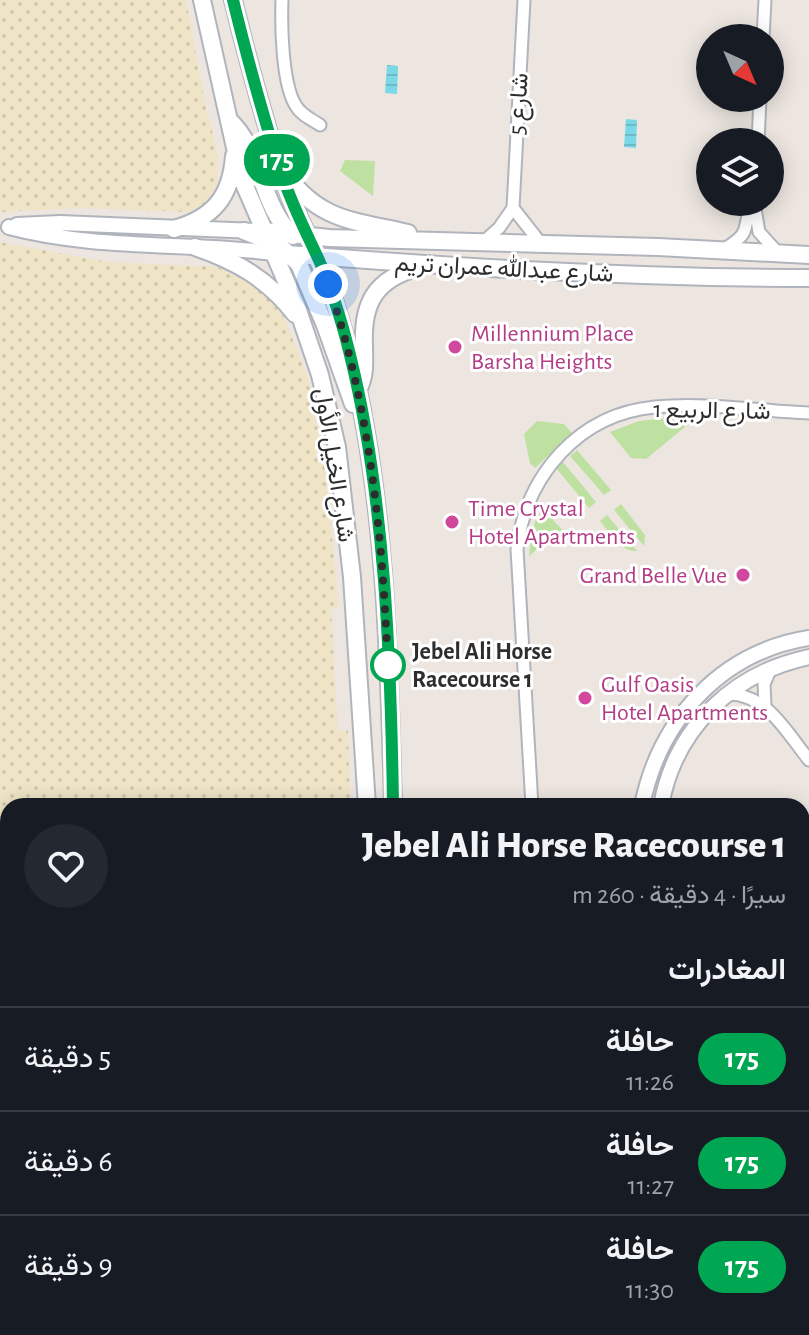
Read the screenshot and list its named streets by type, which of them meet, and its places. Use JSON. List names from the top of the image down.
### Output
{
  "streets": {
    "main road": ["شارع عبدالله عمران تريم", "شارع الخيل الأول"],
    "street": ["شارع 5", "شارع الربيع 1"]
  },
  "crossings": [
    ["شارع عبدالله عمران تريم", "شارع الخيل الأول"]
  ],
  "places": [
    "Millennium Place Barsha Heights",
    "Time Crystal Hotel Apartments",
    "Grand Belle Vue",
    "Jebel Ali Horse Racecourse 1",
    "Gulf Oasis Hotel Apartments"
  ],
  "lines": ["bus line 175"],
  "north": "bottom right",
  "page": {
    "on_map": "175",
    "heading": [
      ["Jebel Ali Horse Racecourse 1", "سيرًا · 4 دقيقة · 260 m"],
      "المغادرات"
    ],
    "list": [
      {
        "mark": "175",
        "name": "حافلة",
        "note": "11:26",
        "value": "5 دقيقة"
      },
      {
        "mark": "175",
        "name": "حافلة",
        "note": "11:27",
        "value": "6 دقيقة"
      },
      {
        "mark": "175",
        "name": "حافلة",
        "note": "11:30",
        "value": "9 دقيقة"
      }
    ]
  }
}
